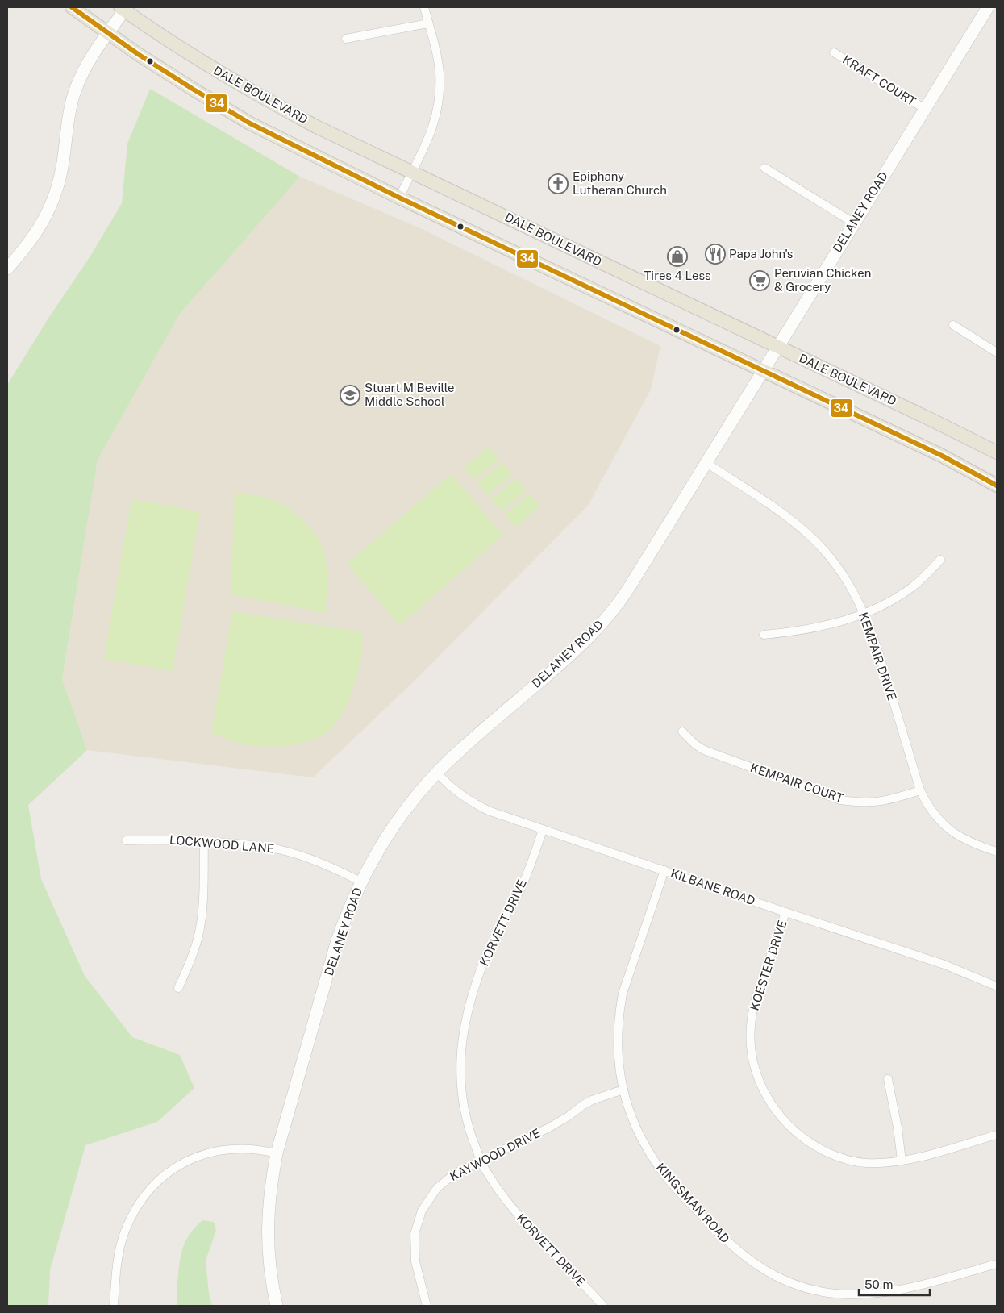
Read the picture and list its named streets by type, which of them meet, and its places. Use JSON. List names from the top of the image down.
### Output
{
  "streets": {
    "main road": ["DALE BOULEVARD"],
    "street": [
      "KRAFT COURT",
      "DELANEY ROAD",
      "KEMPAIR DRIVE",
      "KEMPAIR COURT",
      "LOCKWOOD LANE",
      "KILBANE ROAD",
      "KORVETT DRIVE",
      "KOESTER DRIVE",
      "KAYWOOD DRIVE",
      "KINGSMAN ROAD"
    ]
  },
  "crossings": [
    ["KRAFT COURT", "DELANEY ROAD"],
    ["DALE BOULEVARD", "DELANEY ROAD"],
    ["DELANEY ROAD", "KEMPAIR DRIVE"],
    ["DELANEY ROAD", "LOCKWOOD LANE"],
    ["DELANEY ROAD", "KILBANE ROAD"],
    ["KEMPAIR DRIVE", "KEMPAIR COURT"],
    ["KILBANE ROAD", "KORVETT DRIVE"],
    ["KILBANE ROAD", "KOESTER DRIVE"],
    ["KILBANE ROAD", "KINGSMAN ROAD"],
    ["KORVETT DRIVE", "KAYWOOD DRIVE"],
    ["KAYWOOD DRIVE", "KINGSMAN ROAD"]
  ],
  "places": {
    "church": ["Epiphany Lutheran Church"],
    "restaurant": ["Papa John's"],
    "shop": ["Tires 4 Less"],
    "supermarket": ["Peruvian Chicken & Grocery"],
    "school or university": ["Stuart M Beville Middle School"]
  },
  "lines": ["transit line 34"],
  "scale_bar": "50 m"
}
